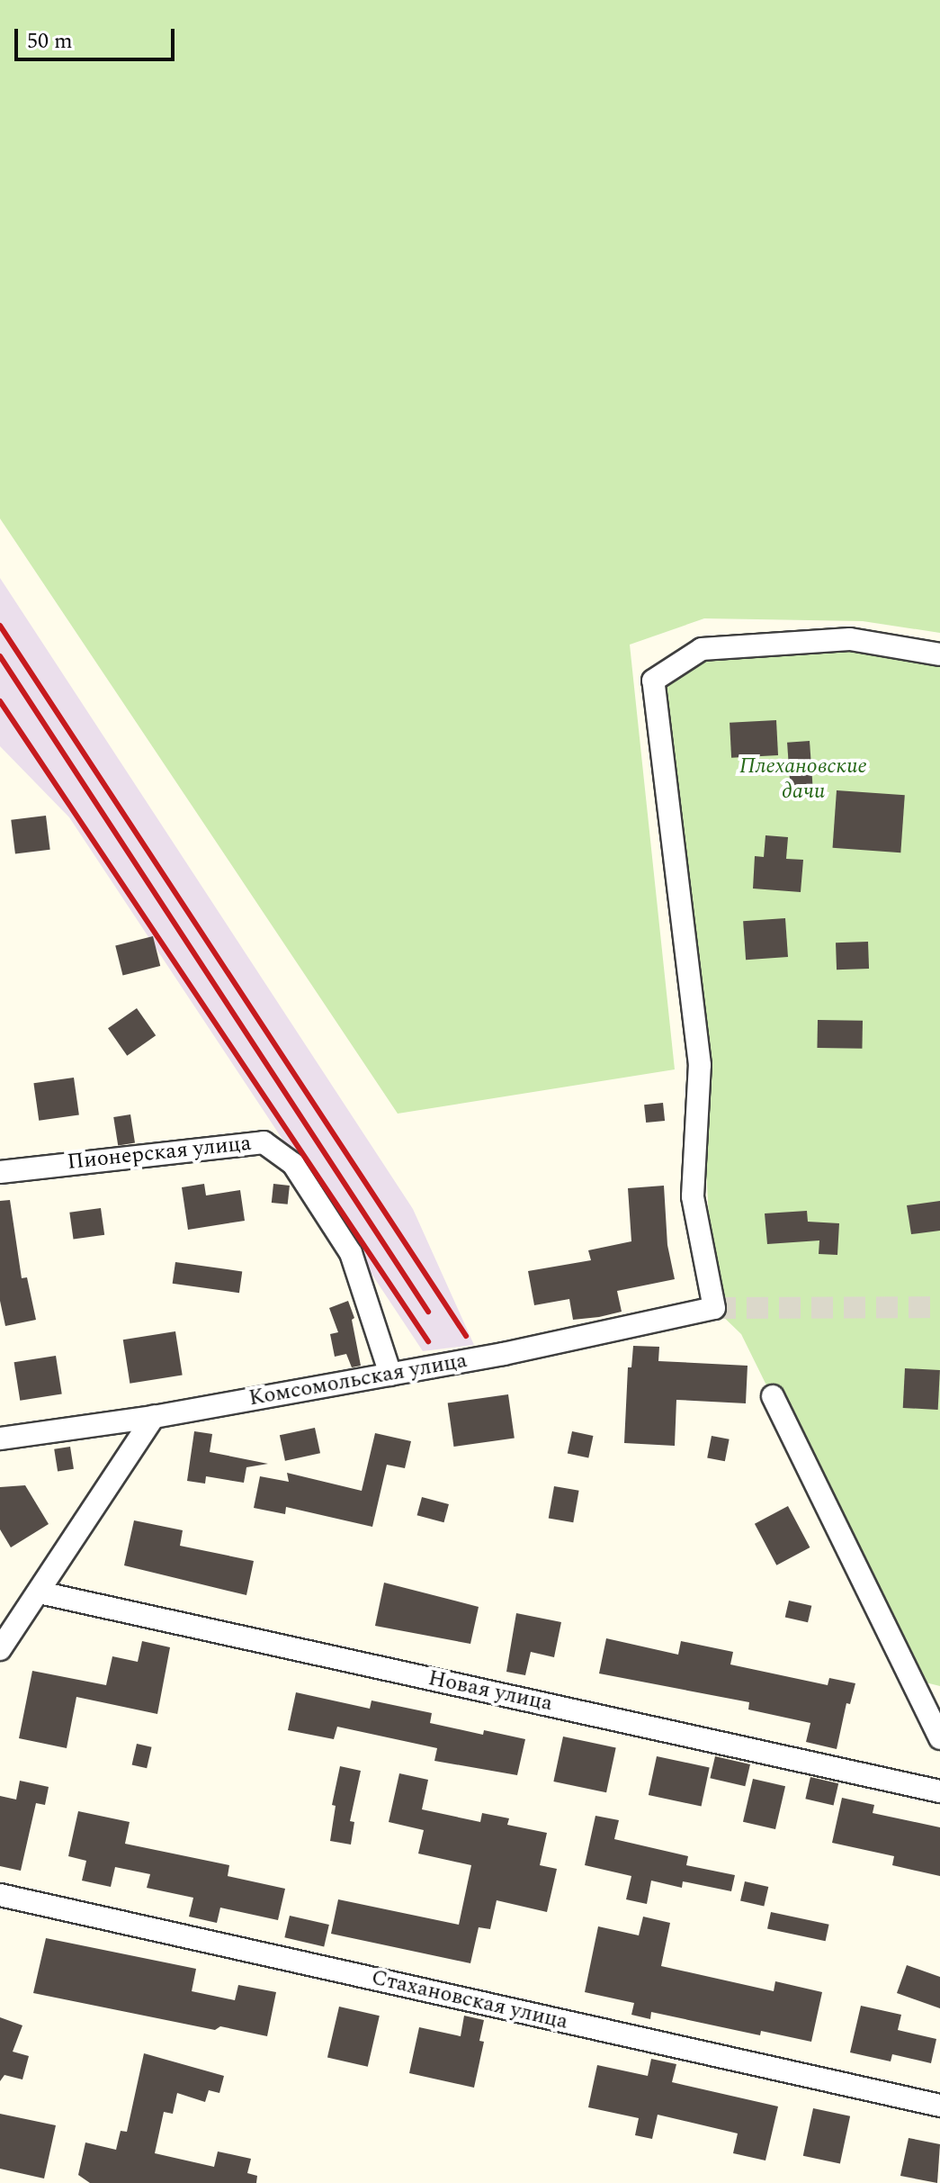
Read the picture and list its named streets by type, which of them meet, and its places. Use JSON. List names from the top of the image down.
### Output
{
  "streets": {
    "street": [
      "Пионерская улица",
      "Комсомольская улица",
      "Новая улица",
      "Стахановская улица"
    ]
  },
  "crossings": [
    ["Пионерская улица", "Комсомольская улица"]
  ],
  "parks": ["Плехановские дачи"],
  "scale_bar": "50 m"
}
